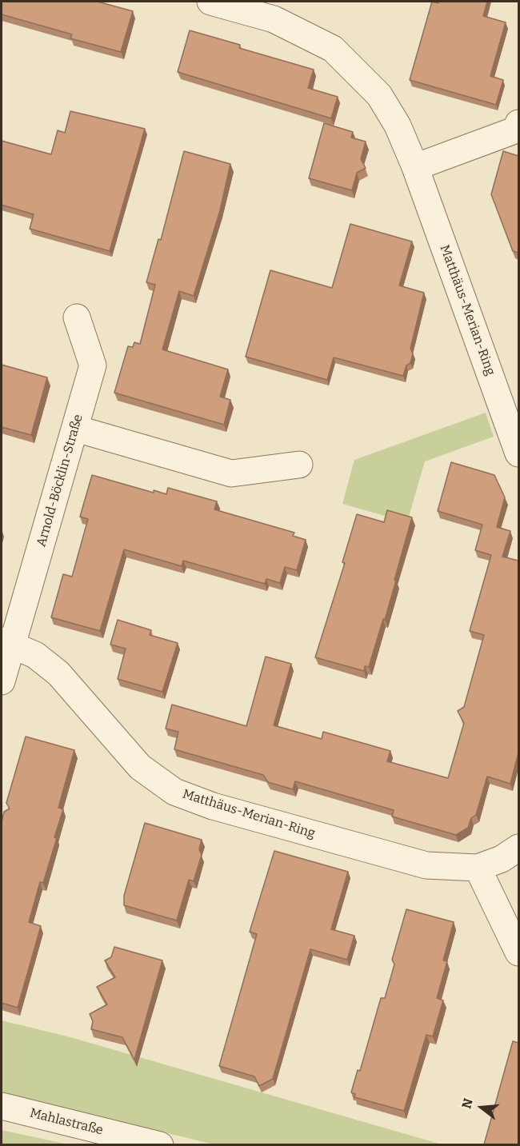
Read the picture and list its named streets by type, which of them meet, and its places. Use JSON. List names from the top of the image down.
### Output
{
  "streets": {
    "street": ["Matthäus-Merian-Ring", "Arnold-Böcklin-Straße", "Mahlastraße"]
  },
  "crossings": [
    ["Matthäus-Merian-Ring", "Arnold-Böcklin-Straße"]
  ],
  "north": "left"
}
